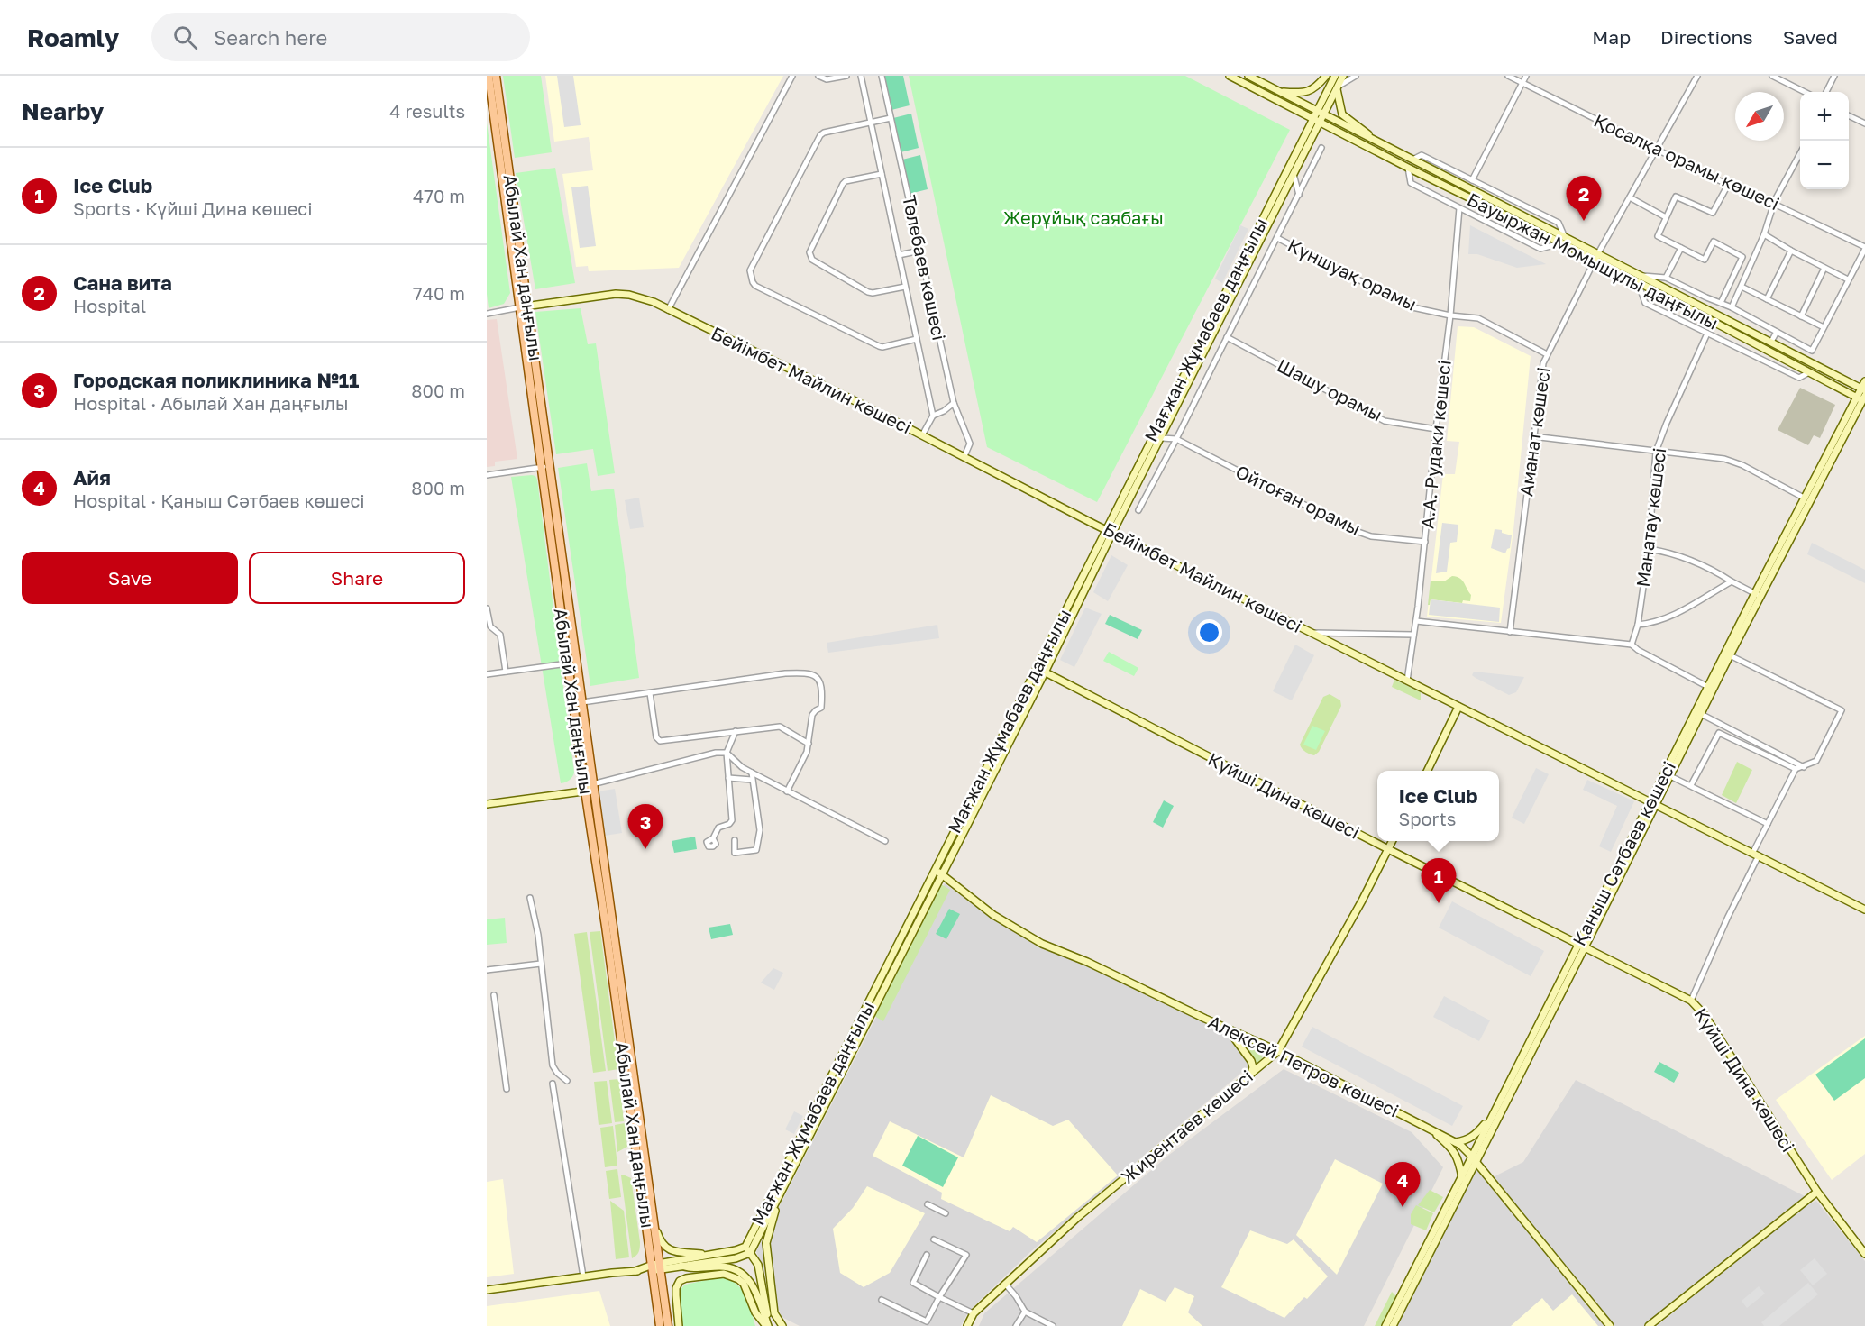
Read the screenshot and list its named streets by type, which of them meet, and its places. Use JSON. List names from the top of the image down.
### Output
{
  "streets": {
    "main road": [
      "Бауыржан Момышұлы даңғылы",
      "Абылай Хан даңғылы",
      "Мағжан Жұмабаев даңғылы",
      "Бейімбет Майлин көшесі",
      "Күйші Дина көшесі",
      "Қаныш Сәтбаев көшесі",
      "Алексей Петров көшесі",
      "Жирентаев көшесі"
    ],
    "street": [
      "Қосалқа орамы көшесі",
      "Төлебаев көшесі",
      "Күншуақ орамы",
      "Шашу орамы",
      "Аманат көшесі",
      "А.А. Рудаки көшесі",
      "Ойтоған орамы",
      "Манатау көшесі"
    ]
  },
  "crossings": [
    ["Қосалқа орамы көшесі", "Аманат көшесі"],
    ["Бауыржан Момышұлы даңғылы", "Мағжан Жұмабаев даңғылы"],
    ["Бауыржан Момышұлы даңғылы", "Аманат көшесі"],
    ["Бауыржан Момышұлы даңғылы", "Қаныш Сәтбаев көшесі"],
    ["Абылай Хан даңғылы", "Мағжан Жұмабаев даңғылы"],
    ["Абылай Хан даңғылы", "Бейімбет Майлин көшесі"],
    ["Төлебаев көшесі", "Бейімбет Майлин көшесі"],
    ["Күншуақ орамы", "Аманат көшесі"],
    ["Күншуақ орамы", "А.А. Рудаки көшесі"],
    ["Мағжан Жұмабаев даңғылы", "Бейімбет Майлин көшесі"],
    ["Мағжан Жұмабаев даңғылы", "Күйші Дина көшесі"],
    ["Мағжан Жұмабаев даңғылы", "Алексей Петров көшесі"],
    ["Бейімбет Майлин көшесі", "А.А. Рудаки көшесі"],
    ["Бейімбет Майлин көшесі", "Қаныш Сәтбаев көшесі"],
    ["Шашу орамы", "А.А. Рудаки көшесі"],
    ["А.А. Рудаки көшесі", "Ойтоған орамы"],
    ["Күйші Дина көшесі", "Қаныш Сәтбаев көшесі"],
    ["Күйші Дина көшесі", "Жирентаев көшесі"],
    ["Қаныш Сәтбаев көшесі", "Алексей Петров көшесі"],
    ["Алексей Петров көшесі", "Жирентаев көшесі"]
  ],
  "parks": ["Жерұйық саябағы"],
  "north": "bottom left",
  "page": {
    "header": "Roamly",
    "search": "Search here",
    "nav": ["Map", "Directions", "Saved"],
    "heading": ["Nearby", "4 results"],
    "map_buttons": ["+", "−"],
    "list": [
      {
        "mark": "1",
        "name": "Ice Club",
        "note": "Sports · Күйші Дина көшесі",
        "value": "470 m"
      },
      {
        "mark": "2",
        "name": "Сана вита",
        "note": "Hospital",
        "value": "740 m"
      },
      {
        "mark": "3",
        "name": "Городская поликлиника №11",
        "note": "Hospital · Абылай Хан даңғылы",
        "value": "800 m"
      },
      {
        "mark": "4",
        "name": "Айя",
        "note": "Hospital · Қаныш Сәтбаев көшесі",
        "value": "800 m"
      }
    ],
    "pins": [
      "2",
      "3",
      "1",
      "4"
    ],
    "buttons": ["Save", "Share"],
    "popup": ["Ice Club", "Sports"]
  }
}
